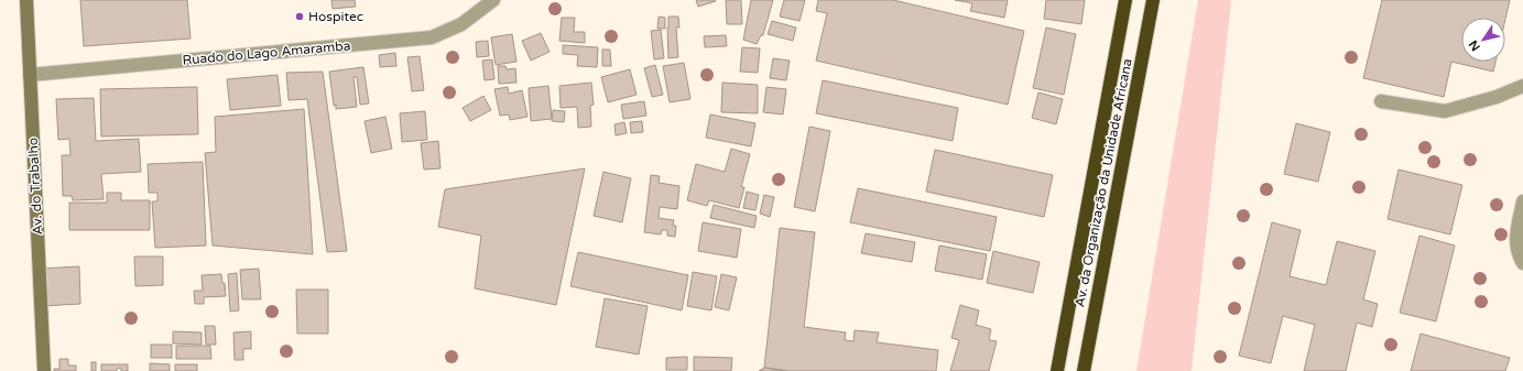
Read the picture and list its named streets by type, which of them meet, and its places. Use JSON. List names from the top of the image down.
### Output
{
  "streets": {
    "highway": ["Av. da Organização da Unidade Africana"],
    "main road": ["Av. do Trabalho"],
    "lane": ["Ruado do Lago Amaramba"]
  },
  "crossings": [
    ["Ruado do Lago Amaramba", "Av. do Trabalho"]
  ],
  "places": ["Hospitec"],
  "north": "bottom left"
}
